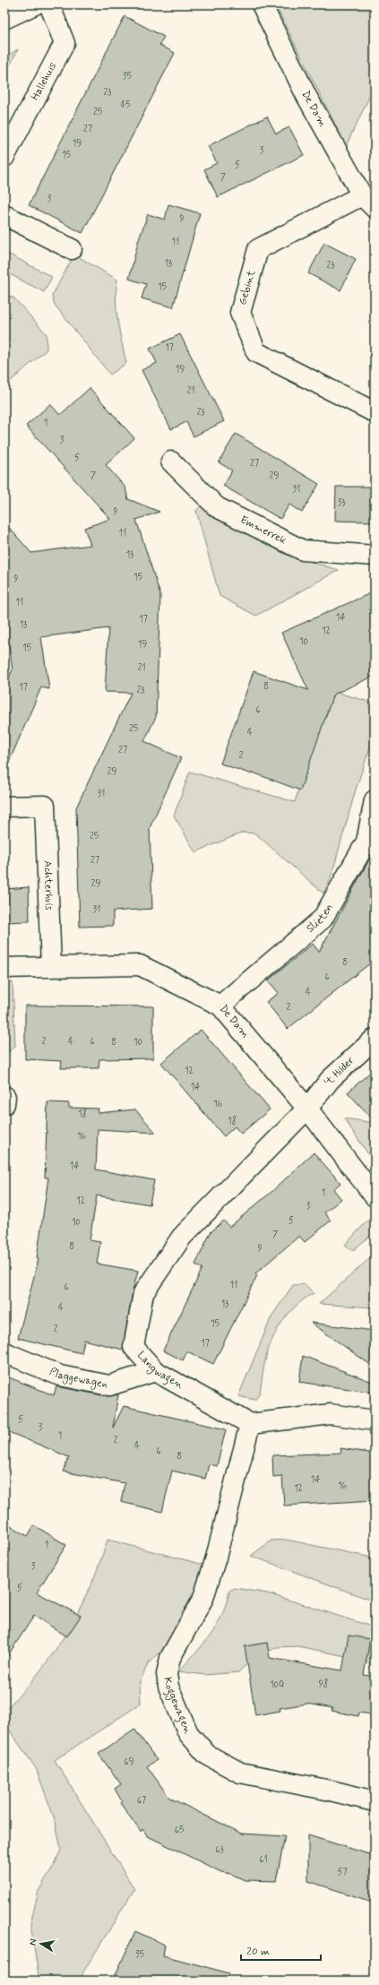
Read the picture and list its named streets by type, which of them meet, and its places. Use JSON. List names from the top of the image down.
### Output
{
  "streets": {
    "street": [
      "Hallehuis",
      "De Dam",
      "Gebint",
      "Emmerrek",
      "Achterhuis",
      "Slieten",
      "'t Hilder",
      "Langwagen",
      "Plaggewagen",
      "Koggewagen"
    ]
  },
  "crossings": [
    ["De Dam", "Gebint"],
    ["De Dam", "Achterhuis"],
    ["De Dam", "Slieten"],
    ["De Dam", "'t Hilder"],
    ["De Dam", "Langwagen"],
    ["'t Hilder", "Langwagen"],
    ["Langwagen", "Plaggewagen"],
    ["Langwagen", "Koggewagen"]
  ],
  "house_numbers": [
    "35",
    "23",
    "45",
    "25",
    "27",
    "19",
    "3",
    "15",
    "5",
    "7",
    "3",
    "9",
    "11",
    "13",
    "23",
    "15",
    "17",
    "19",
    "21",
    "23",
    "1",
    "3",
    "5",
    "27",
    "7",
    "29",
    "31",
    "33",
    "9",
    "11",
    "13",
    "15",
    "9",
    "11",
    "14",
    "17",
    "13",
    "12",
    "10",
    "19",
    "15",
    "21",
    "8",
    "17",
    "23",
    "6",
    "25",
    "4",
    "27",
    "2",
    "29",
    "31",
    "25",
    "27",
    "29",
    "31",
    "8",
    "6",
    "4",
    "2",
    "2",
    "4",
    "6",
    "8",
    "10",
    "12",
    "14",
    "16",
    "18",
    "18",
    "16",
    "14",
    "1",
    "12",
    "3",
    "5",
    "10",
    "7",
    "8",
    "9",
    "11",
    "6",
    "13",
    "4",
    "15",
    "2",
    "17",
    "5",
    "3",
    "1",
    "2",
    "4",
    "6",
    "8",
    "14",
    "16",
    "12",
    "1",
    "3",
    "5",
    "98",
    "100",
    "69",
    "67",
    "65",
    "63",
    "61",
    "57",
    "35"
  ],
  "scale_bar": "20 m",
  "north": "left"
}
